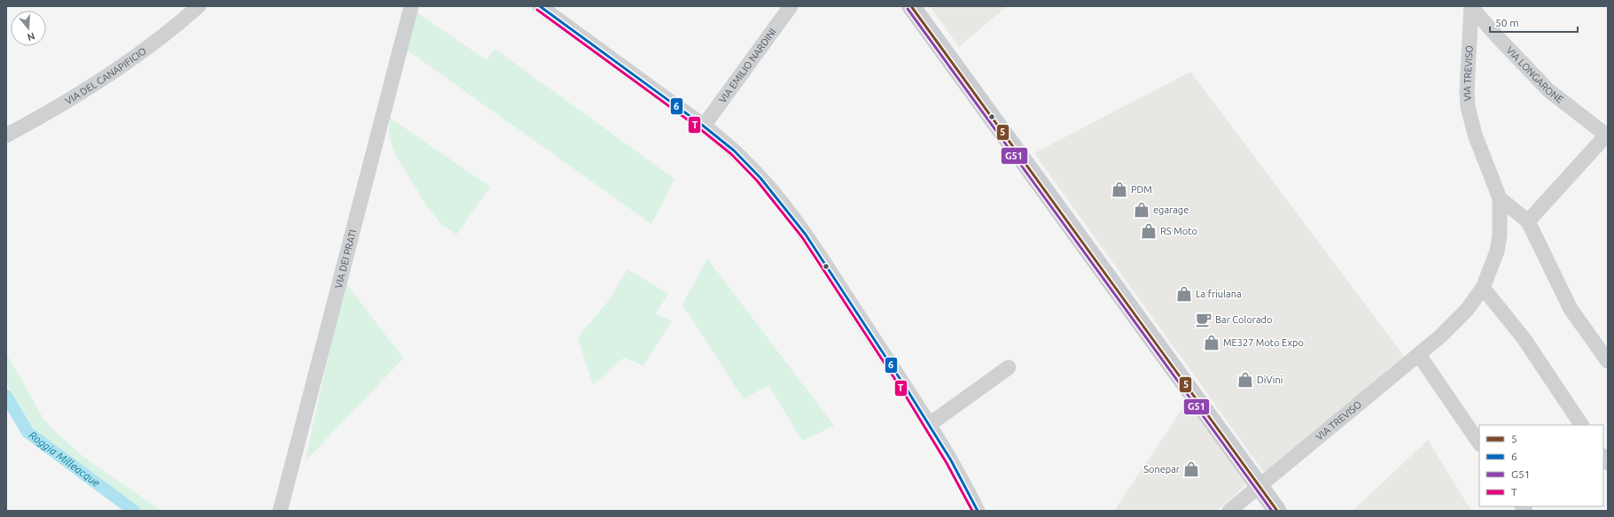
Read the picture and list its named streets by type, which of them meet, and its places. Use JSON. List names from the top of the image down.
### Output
{
  "streets": {
    "street": [
      "VIA EMILIO NARDINI",
      "VIA TREVISO",
      "VIA LONGARONE",
      "VIA DEL CANAPIFICIO",
      "VIA DEI PRATI"
    ]
  },
  "crossings": [
    ["VIA TREVISO", "VIA LONGARONE"]
  ],
  "water": ["Roggia Milleacque"],
  "places": {
    "shop": [
      "PDM",
      "egarage",
      "RS Moto",
      "La friulana",
      "ME327 Moto Expo",
      "DiVini",
      "Sonepar"
    ],
    "cafe": ["Bar Colorado"]
  },
  "lines": [
    "transit line 5",
    "transit line 6",
    "transit line G51",
    "transit line T"
  ],
  "legend": [
    "5",
    "6",
    "G51",
    "T"
  ],
  "scale_bar": "50 m",
  "north": "bottom"
}
